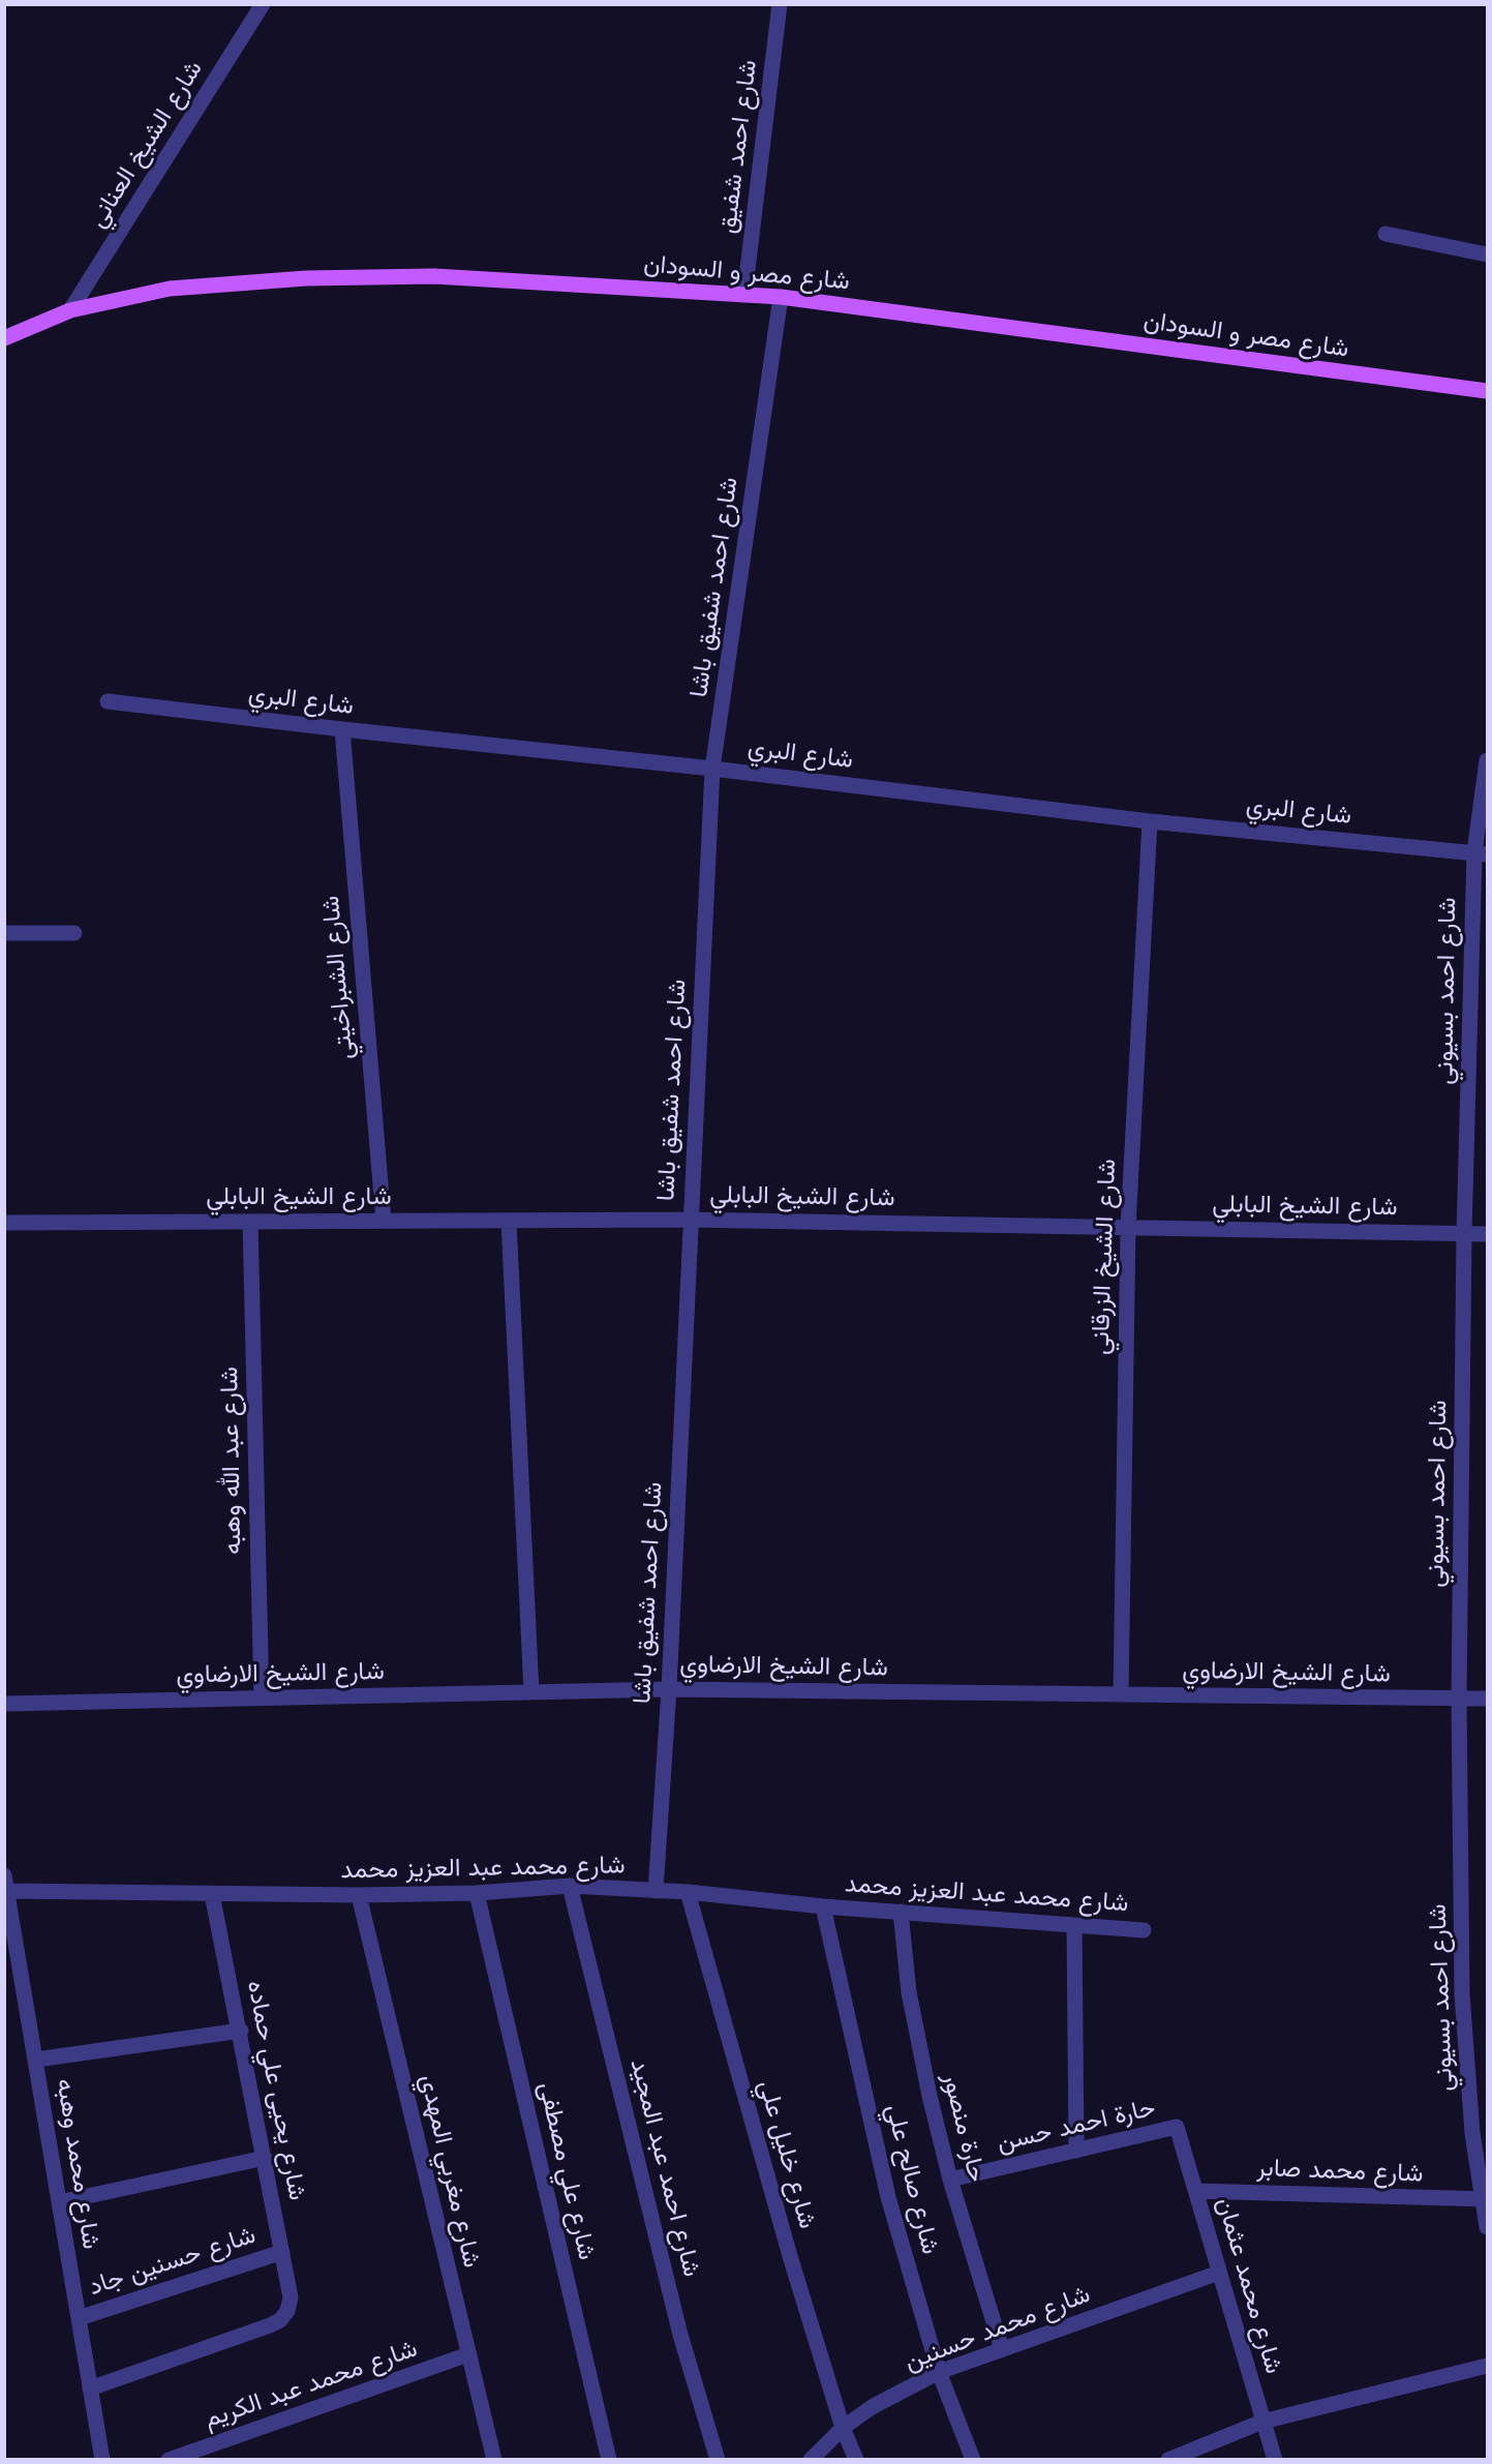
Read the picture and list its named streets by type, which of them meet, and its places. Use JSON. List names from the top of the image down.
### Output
{
  "streets": {
    "main road": ["شارع مصر و السودان"],
    "street": [
      "شارع الشيخ العناني",
      "شارع احمد شفيق",
      "شارع احمد شفيق باشا",
      "شارع البري",
      "شارع الشبراخيتي",
      "شارع احمد بسيوني",
      "شارع الشيخ البابلي",
      "شارع الشيخ الزرقاني",
      "شارع عبد الله وهبه",
      "شارع الشيخ الارضاوي",
      "شارع محمد عبد العزيز محمد",
      "شارع يحيى علي حماده",
      "حارة احمد حسن",
      "حارة منصور",
      "شارع خليل علي",
      "شارع محمد وهبه",
      "شارع احمد عبد المجيد",
      "شارع مغربي المهدي",
      "شارع علي مصطفى",
      "شارع محمد صابر",
      "شارع صالح علي",
      "شارع حسنين جاد",
      "شارع محمد عثمان",
      "شارع محمد حسنين",
      "شارع محمد عبد الكريم"
    ]
  },
  "crossings": [
    ["شارع الشيخ العناني", "شارع مصر و السودان"],
    ["شارع احمد شفيق", "شارع مصر و السودان"],
    ["شارع مصر و السودان", "شارع احمد شفيق باشا"],
    ["شارع احمد شفيق باشا", "شارع البري"],
    ["شارع احمد شفيق باشا", "شارع الشيخ البابلي"],
    ["شارع احمد شفيق باشا", "شارع الشيخ الارضاوي"],
    ["شارع احمد شفيق باشا", "شارع محمد عبد العزيز محمد"],
    ["شارع البري", "شارع الشبراخيتي"],
    ["شارع البري", "شارع احمد بسيوني"],
    ["شارع البري", "شارع الشيخ الزرقاني"],
    ["شارع الشبراخيتي", "شارع الشيخ البابلي"],
    ["شارع احمد بسيوني", "شارع الشيخ البابلي"],
    ["شارع احمد بسيوني", "شارع الشيخ الارضاوي"],
    ["شارع احمد بسيوني", "شارع محمد صابر"],
    ["شارع الشيخ البابلي", "شارع الشيخ الزرقاني"],
    ["شارع الشيخ البابلي", "شارع عبد الله وهبه"],
    ["شارع الشيخ الزرقاني", "شارع الشيخ الارضاوي"],
    ["شارع عبد الله وهبه", "شارع الشيخ الارضاوي"],
    ["شارع محمد عبد العزيز محمد", "شارع يحيى علي حماده"],
    ["شارع محمد عبد العزيز محمد", "حارة منصور"],
    ["شارع محمد عبد العزيز محمد", "شارع خليل علي"],
    ["شارع محمد عبد العزيز محمد", "شارع محمد وهبه"],
    ["شارع محمد عبد العزيز محمد", "شارع احمد عبد المجيد"],
    ["شارع محمد عبد العزيز محمد", "شارع مغربي المهدي"],
    ["شارع محمد عبد العزيز محمد", "شارع علي مصطفى"],
    ["شارع محمد عبد العزيز محمد", "شارع صالح علي"],
    ["شارع يحيى علي حماده", "شارع محمد وهبه"],
    ["شارع يحيى علي حماده", "شارع حسنين جاد"],
    ["حارة احمد حسن", "حارة منصور"],
    ["حارة احمد حسن", "شارع محمد عثمان"],
    ["حارة منصور", "شارع محمد حسنين"],
    ["شارع خليل علي", "شارع محمد حسنين"],
    ["شارع محمد وهبه", "شارع حسنين جاد"],
    ["شارع مغربي المهدي", "شارع محمد عبد الكريم"],
    ["شارع محمد صابر", "شارع محمد عثمان"],
    ["شارع صالح علي", "شارع محمد حسنين"],
    ["شارع محمد عثمان", "شارع محمد حسنين"]
  ]
}
